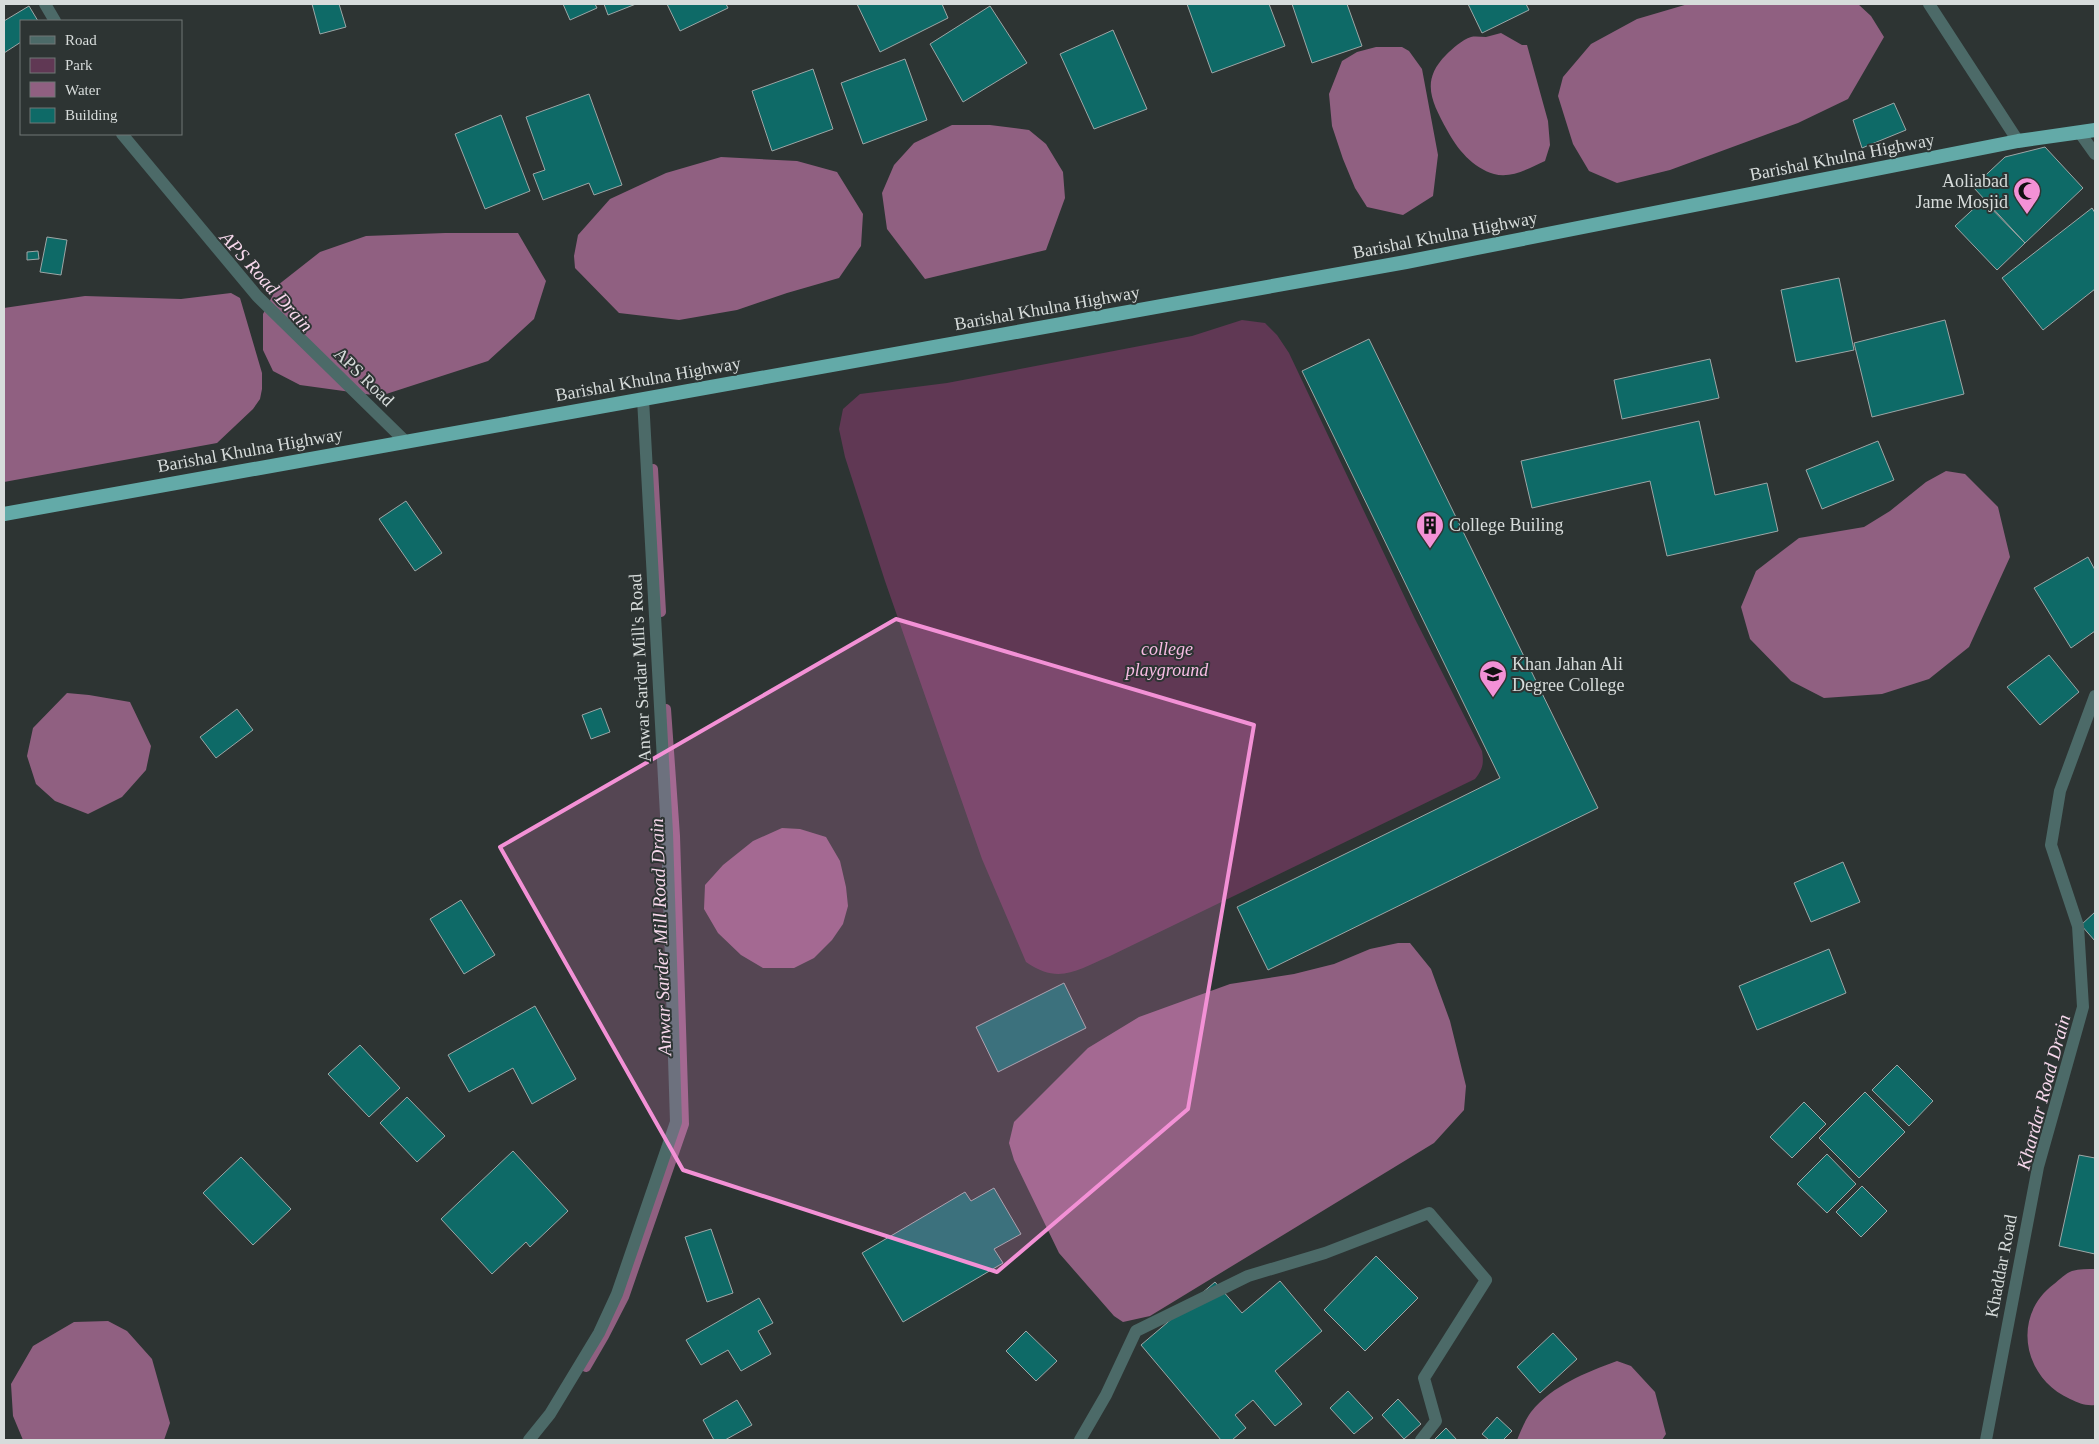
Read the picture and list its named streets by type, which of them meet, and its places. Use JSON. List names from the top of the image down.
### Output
{
  "streets": {
    "highway": ["Barishal Khulna Highway"],
    "street": ["APS Road", "Anwar Sardar Mill's Road", "Khaddar Road"]
  },
  "crossings": [
    ["Barishal Khulna Highway", "APS Road"],
    ["Barishal Khulna Highway", "Anwar Sardar Mill's Road"]
  ],
  "water": ["APS Road Drain", "Anwar Sarder Mill Road Drain", "Khardar Road Drain"],
  "parks": ["college playground"],
  "places": {
    "mosque": ["Aoliabad Jame Mosjid"],
    "building": ["College Builing"],
    "school or university": ["Khan Jahan Ali Degree College"]
  },
  "legend": [
    "Road",
    "Park",
    "Water",
    "Building"
  ]
}
